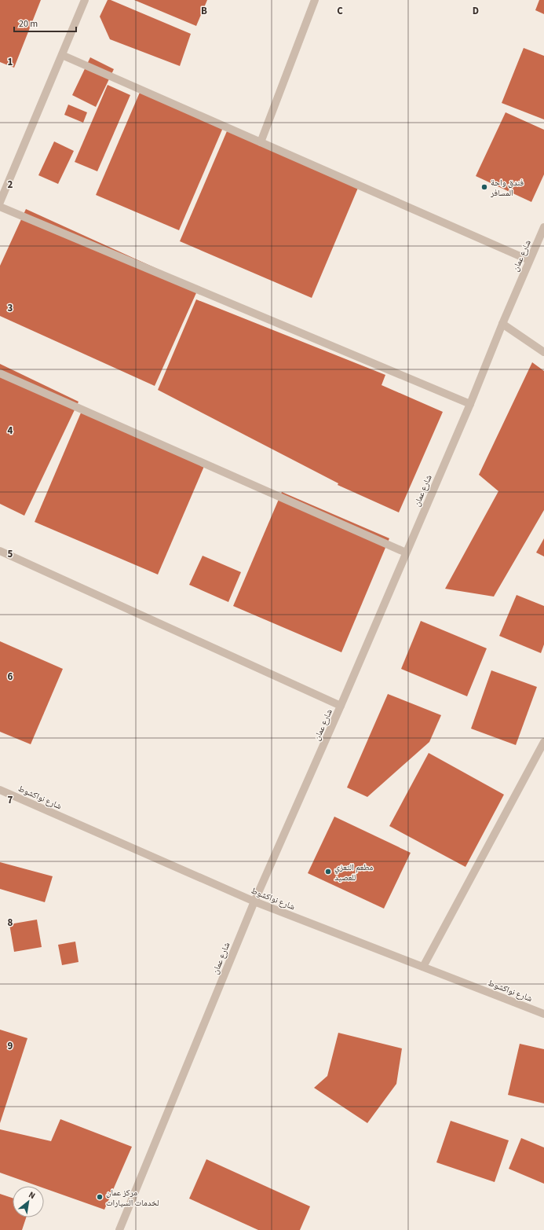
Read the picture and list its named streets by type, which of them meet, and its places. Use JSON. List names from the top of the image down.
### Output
{
  "streets": {
    "street": ["شارع عمان", "شارع نواكشوط"]
  },
  "crossings": [
    ["شارع عمان", "شارع نواكشوط"]
  ],
  "places": ["فندق واحة المسافر", "مطعم التعزي للعصيد", "مركز عمان لخدمات السيارات"],
  "scale_bar": "20 m",
  "north": "top right",
  "grid": {
    "columns": ["B", "C", "D"],
    "rows": [
      "1",
      "2",
      "3",
      "4",
      "5",
      "6",
      "7",
      "8",
      "9"
    ]
  }
}
